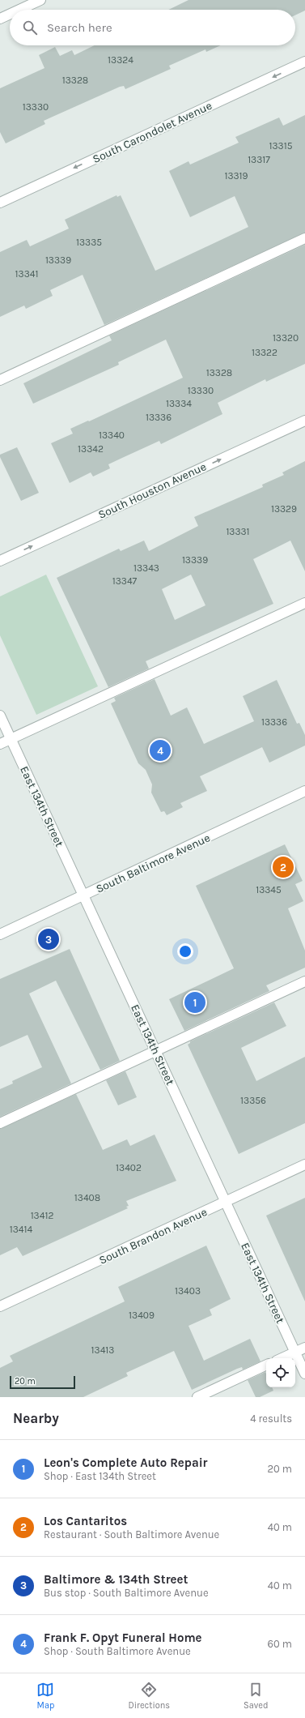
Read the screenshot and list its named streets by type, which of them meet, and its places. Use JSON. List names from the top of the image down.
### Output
{
  "streets": {
    "street": [
      "South Carondolet Avenue",
      "South Houston Avenue",
      "East 134th Street",
      "South Baltimore Avenue",
      "South Brandon Avenue"
    ]
  },
  "crossings": [
    ["East 134th Street", "South Baltimore Avenue"],
    ["East 134th Street", "South Brandon Avenue"]
  ],
  "one_way": ["South Carondolet Avenue", "South Houston Avenue"],
  "house_numbers": [
    "13324",
    "13328",
    "13330",
    "13315",
    "13317",
    "13319",
    "13335",
    "13339",
    "13341",
    "13320",
    "13322",
    "13328",
    "13330",
    "13334",
    "13336",
    "13340",
    "13342",
    "13329",
    "13331",
    "13339",
    "13343",
    "13347",
    "13336",
    "13345",
    "13356",
    "13402",
    "13408",
    "13412",
    "13414",
    "13403",
    "13409",
    "13413"
  ],
  "scale_bar": "20 m",
  "page": {
    "search": "Search here",
    "pins": [
      "4",
      "2",
      "3",
      "1"
    ],
    "scale": "20 m",
    "heading": ["Nearby", "4 results"],
    "list": [
      {
        "mark": "1",
        "name": "Leon's Complete Auto Repair",
        "note": "Shop · East 134th Street",
        "value": "20 m"
      },
      {
        "mark": "2",
        "name": "Los Cantaritos",
        "note": "Restaurant · South Baltimore Avenue",
        "value": "40 m"
      },
      {
        "mark": "3",
        "name": "Baltimore & 134th Street",
        "note": "Bus stop · South Baltimore Avenue",
        "value": "40 m"
      },
      {
        "mark": "4",
        "name": "Frank F. Opyt Funeral Home",
        "note": "Shop · South Baltimore Avenue",
        "value": "60 m"
      }
    ],
    "nav": ["Map", "Directions", "Saved"]
  }
}
